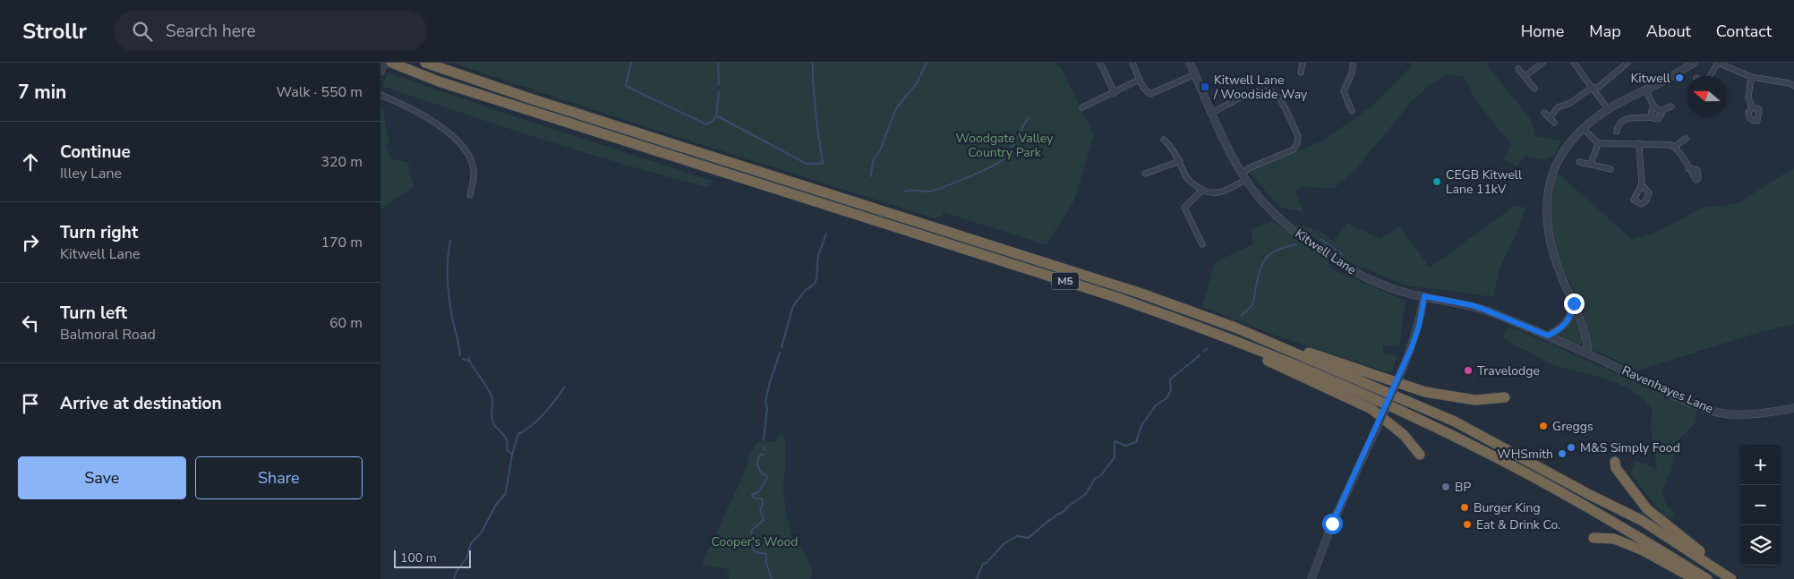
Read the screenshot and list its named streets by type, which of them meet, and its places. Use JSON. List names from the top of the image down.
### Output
{
  "streets": {
    "highway": ["M5"],
    "street": ["Kitwell Lane", "Ravenhayes Lane"]
  },
  "crossings": [
    ["Kitwell Lane", "Ravenhayes Lane"]
  ],
  "parks": ["Woodgate Valley Country Park", "Cooper's Wood"],
  "places": {
    "other": [
      "Kitwell",
      "CEGB Kitwell Lane 11kV",
      "Travelodge",
      "Greggs",
      "M&S Simply Food",
      "WHSmith",
      "BP",
      "Burger King",
      "Eat & Drink Co."
    ],
    "transit": ["Kitwell Lane / Woodside Way"]
  },
  "scale_bar": "100 m",
  "north": "left",
  "page": {
    "header": "Strollr",
    "search": "Search here",
    "nav": [
      "Home",
      "Map",
      "About",
      "Contact"
    ],
    "heading": ["7 min", "Walk · 550 m"],
    "list": [
      ["Continue", "Illey Lane", "320 m"],
      ["Turn right", "Kitwell Lane", "170 m"],
      ["Turn left", "Balmoral Road", "60 m"],
      "Arrive at destination"
    ],
    "buttons": ["Save", "Share"],
    "map_buttons": ["+", "−"],
    "scale": "100 m"
  }
}
